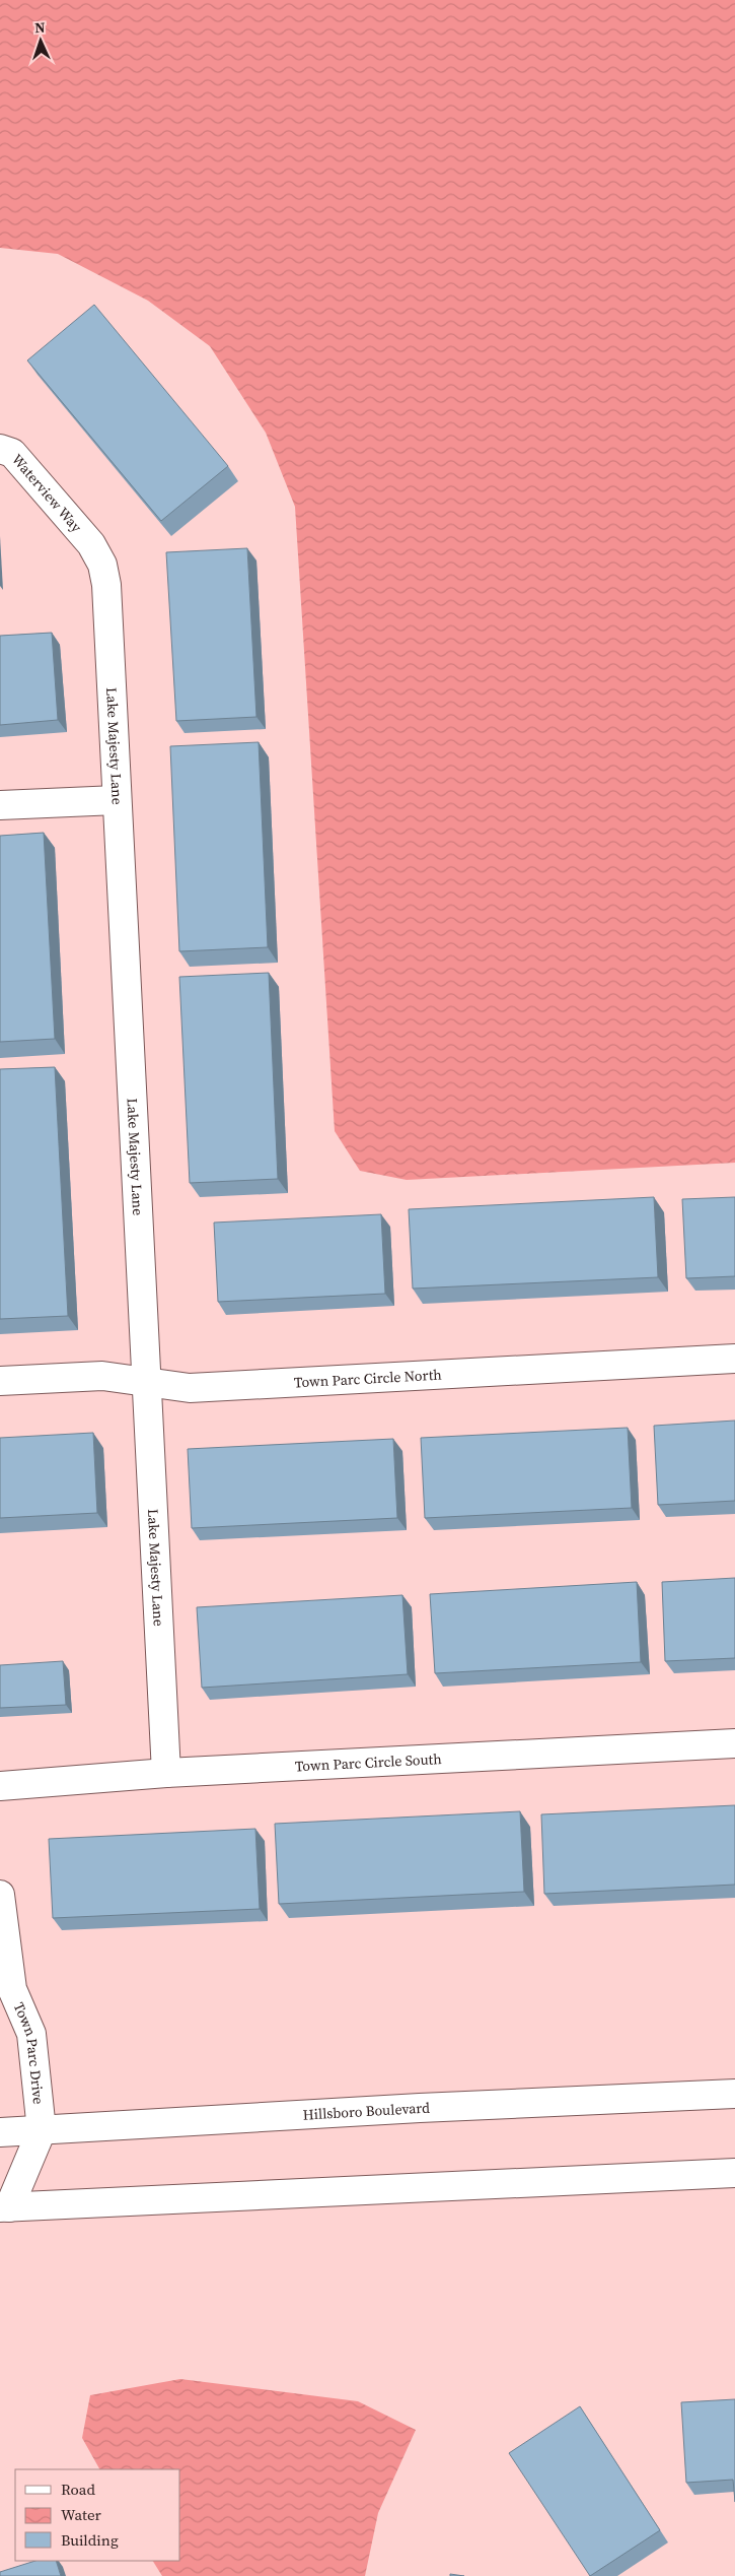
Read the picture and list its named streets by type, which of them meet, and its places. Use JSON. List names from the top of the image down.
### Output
{
  "streets": {
    "street": [
      "Waterview Way",
      "Lake Majesty Lane",
      "Town Parc Circle North",
      "Town Parc Circle South",
      "Town Parc Drive",
      "Hillsboro Boulevard"
    ]
  },
  "crossings": [
    ["Waterview Way", "Lake Majesty Lane"],
    ["Lake Majesty Lane", "Town Parc Circle North"],
    ["Lake Majesty Lane", "Town Parc Circle South"],
    ["Town Parc Drive", "Hillsboro Boulevard"]
  ],
  "legend": ["Road", "Water", "Building"],
  "north": "top"
}
